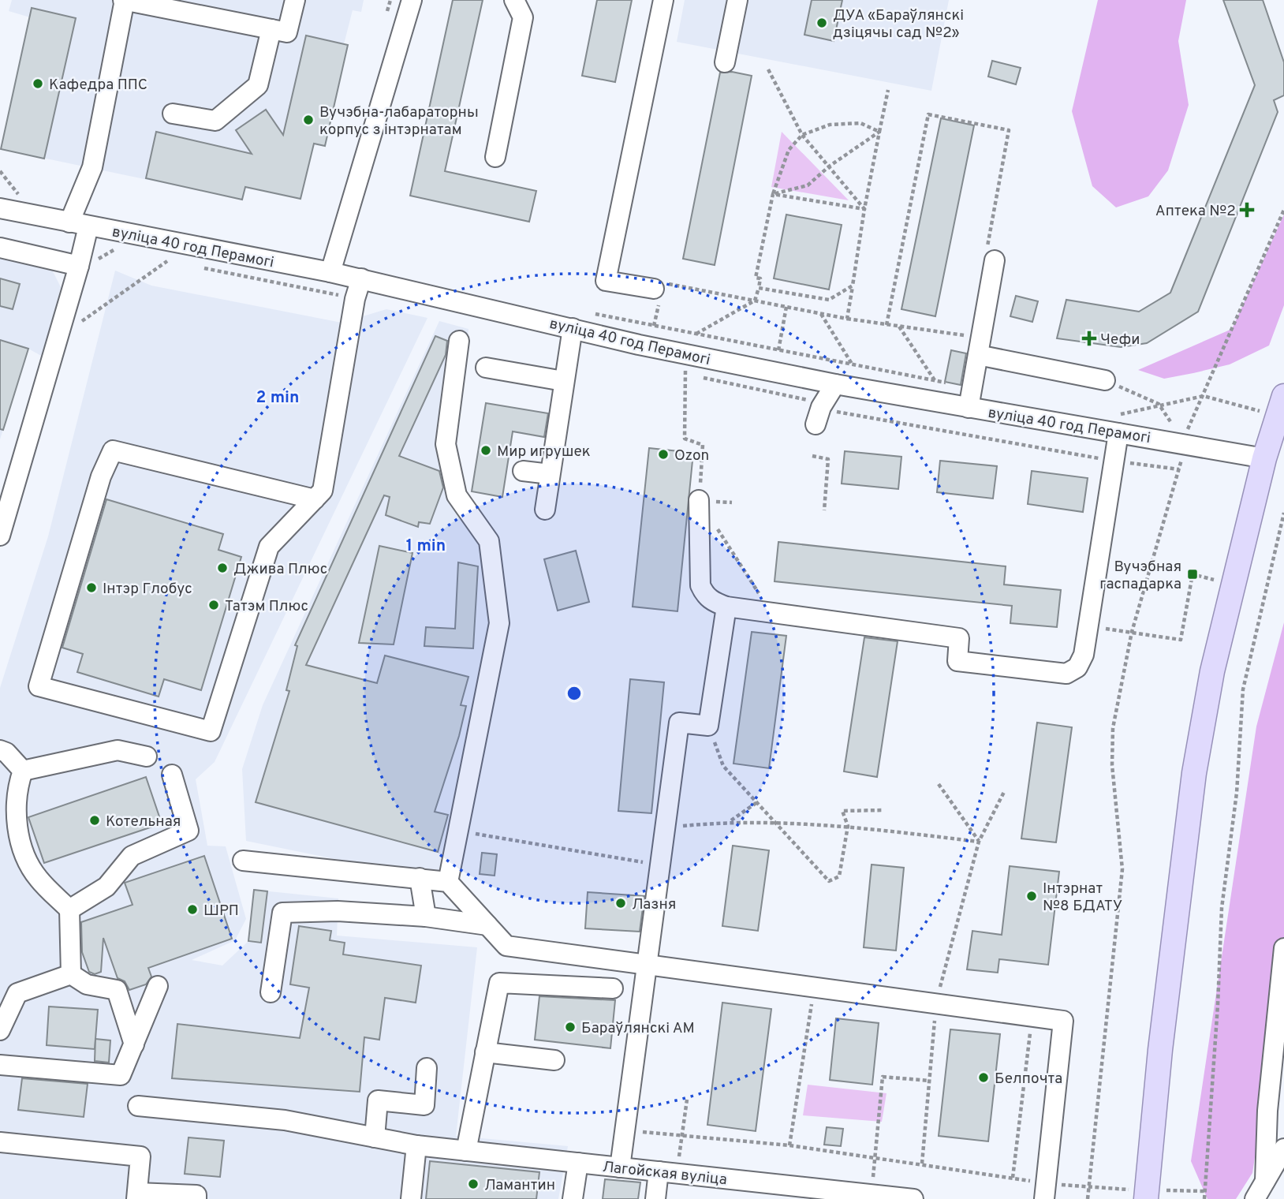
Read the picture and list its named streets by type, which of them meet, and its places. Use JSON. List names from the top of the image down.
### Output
{
  "streets": {
    "street": ["вуліца 40 год Перамогі", "Лагойская вуліца"]
  },
  "places": {
    "other": [
      "ДУА «Бараўлянскі дзіцячы сад №2»",
      "Кафедра ППС",
      "Вучэбна-лабараторны корпус з інтэрнатам",
      "Мир игрушек",
      "Ozon",
      "Джива Плюс",
      "Інтэр Глобус",
      "Татэм Плюс",
      "Котельная",
      "Інтэрнат №8 БДАТУ",
      "Лазня",
      "ШРП",
      "Бараўлянскі АМ",
      "Белпочта",
      "Ламантин"
    ],
    "health": ["Аптека №2", "Чефи"],
    "transit": ["Вучэбная гаспадарка"]
  },
  "rings": ["2 min", "1 min"]
}
